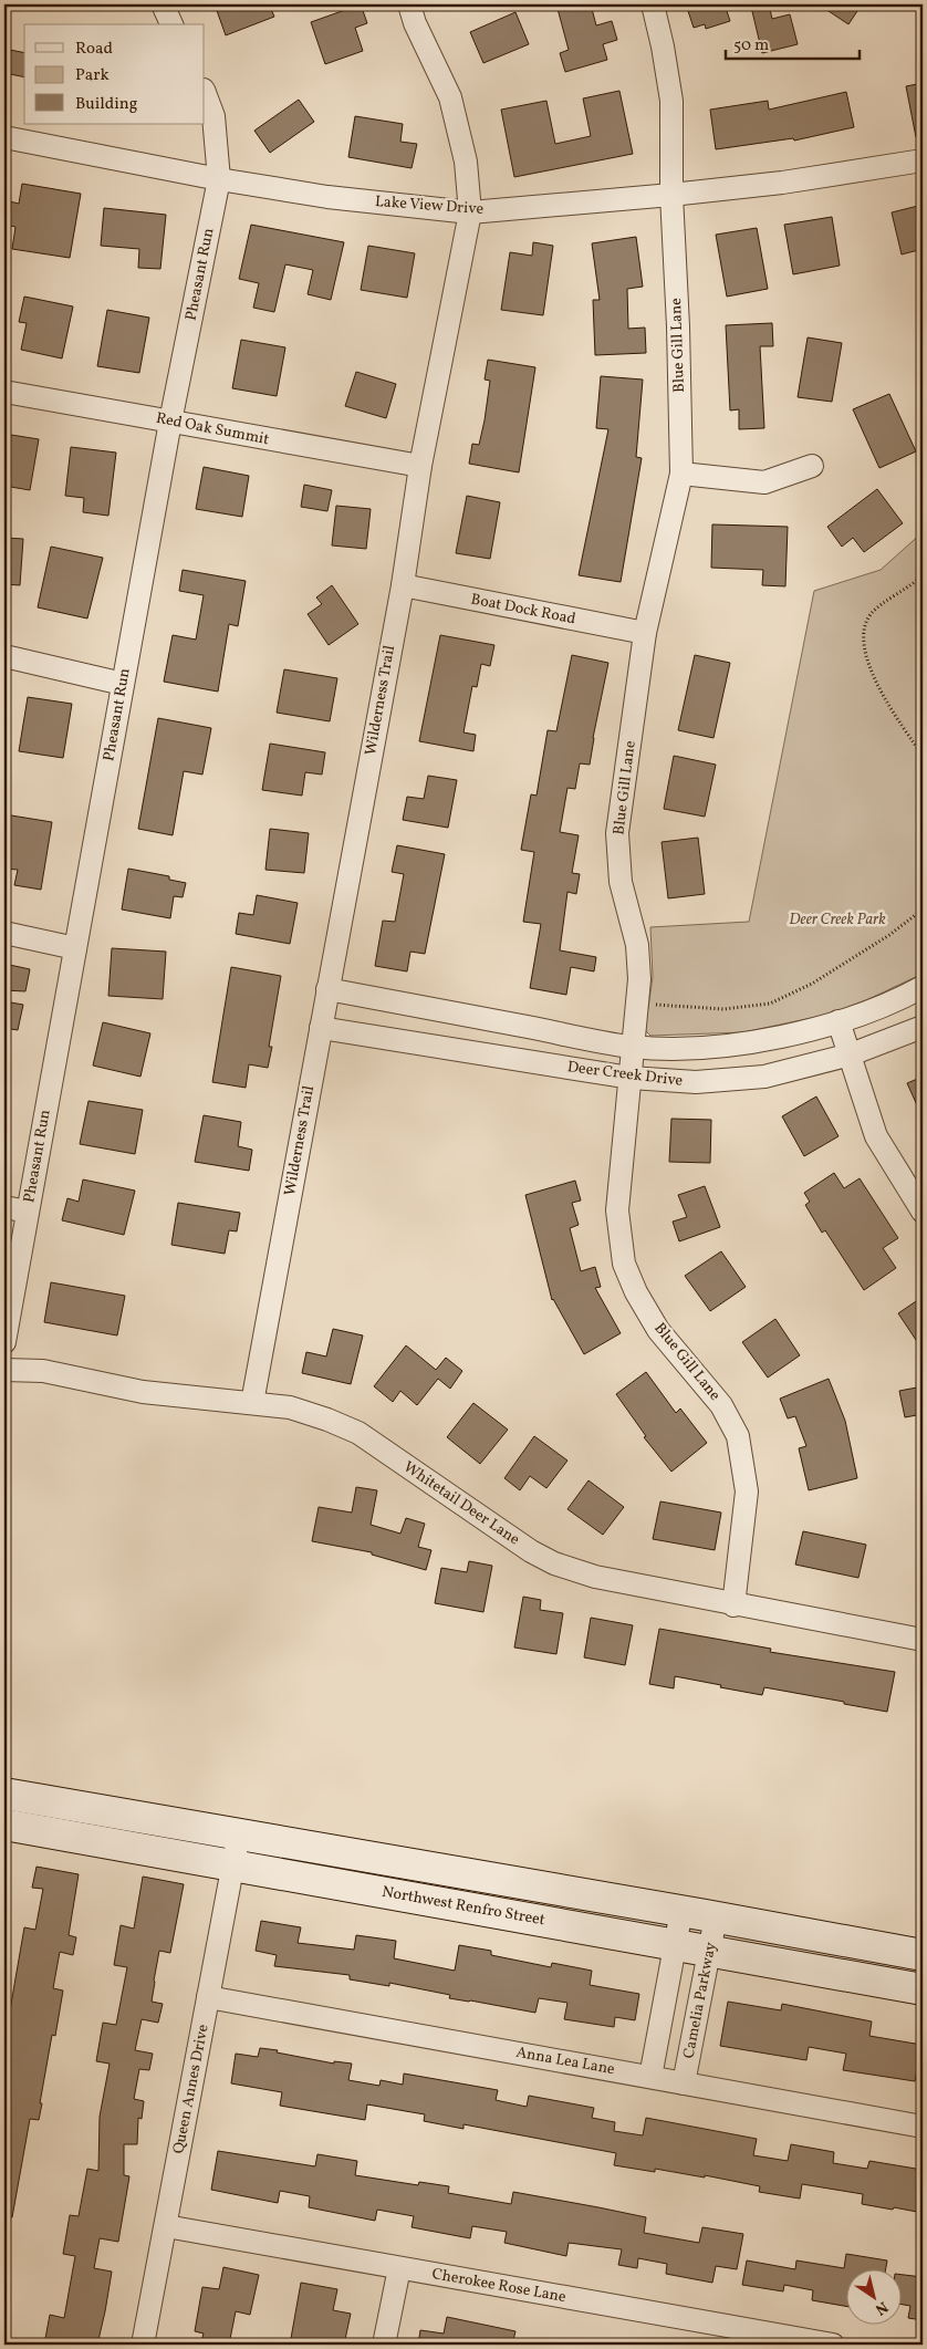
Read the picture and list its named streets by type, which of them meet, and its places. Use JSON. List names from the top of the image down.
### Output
{
  "streets": {
    "main road": ["Northwest Renfro Street"],
    "street": [
      "Lake View Drive",
      "Pheasant Run",
      "Blue Gill Lane",
      "Red Oak Summit",
      "Boat Dock Road",
      "Wilderness Trail",
      "Deer Creek Drive",
      "Whitetail Deer Lane",
      "Camelia Parkway",
      "Anna Lea Lane",
      "Queen Annes Drive",
      "Cherokee Rose Lane"
    ]
  },
  "crossings": [
    ["Lake View Drive", "Pheasant Run"],
    ["Lake View Drive", "Blue Gill Lane"],
    ["Lake View Drive", "Wilderness Trail"],
    ["Pheasant Run", "Red Oak Summit"],
    ["Blue Gill Lane", "Boat Dock Road"],
    ["Blue Gill Lane", "Deer Creek Drive"],
    ["Blue Gill Lane", "Whitetail Deer Lane"],
    ["Red Oak Summit", "Wilderness Trail"],
    ["Boat Dock Road", "Wilderness Trail"],
    ["Wilderness Trail", "Deer Creek Drive"],
    ["Wilderness Trail", "Whitetail Deer Lane"],
    ["Northwest Renfro Street", "Camelia Parkway"],
    ["Northwest Renfro Street", "Queen Annes Drive"],
    ["Camelia Parkway", "Anna Lea Lane"],
    ["Anna Lea Lane", "Queen Annes Drive"],
    ["Queen Annes Drive", "Cherokee Rose Lane"]
  ],
  "parks": ["Deer Creek Park"],
  "legend": ["Road", "Park", "Building"],
  "scale_bar": "50 m",
  "north": "bottom right"
}
